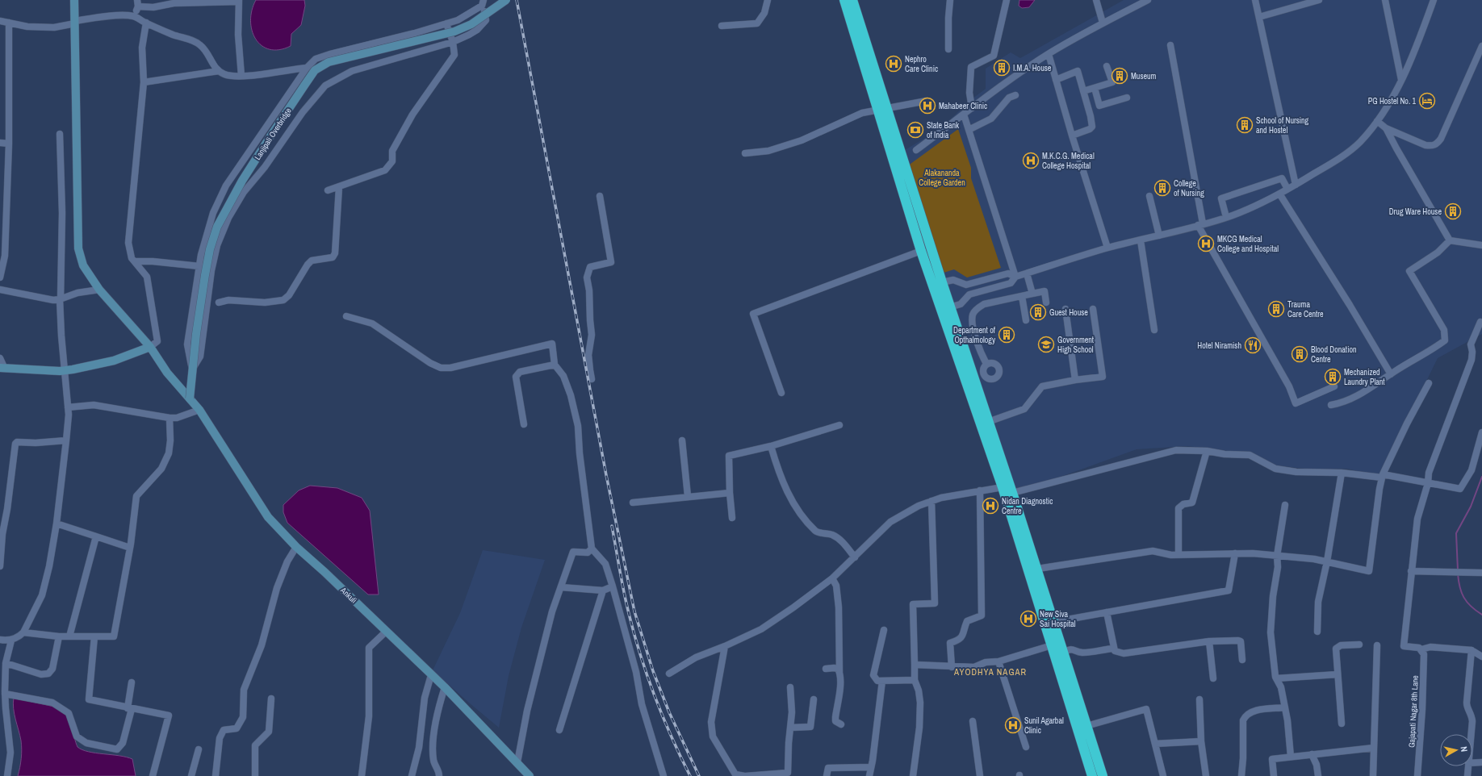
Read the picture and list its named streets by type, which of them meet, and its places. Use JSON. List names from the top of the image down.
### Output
{
  "streets": {
    "main road": ["Lanjipali Overbridge", "Ankuli"],
    "street": ["Gajapati Nagar 8th Lane"]
  },
  "crossings": [
    ["Lanjipali Overbridge", "Ankuli"]
  ],
  "districts": ["AYODHYA NAGAR"],
  "parks": ["Alakananda College Garden"],
  "places": {
    "hospital": [
      "Nephro Care Clinic",
      "Mahabeer Clinic",
      "M.K.C.G. Medical College Hospital",
      "MKCG Medical College and Hospital",
      "Nidan Diagnostic Centre",
      "New Siva Sai Hospital",
      "Sunil Agarbal Clinic"
    ],
    "building": [
      "I.M.A. House",
      "Museum",
      "School of Nursing and Hostel",
      "College of Nursing",
      "Drug Ware House",
      "Trauma Care Centre",
      "Guest House",
      "Department of Opthalmology",
      "Blood Donation Centre",
      "Mechanized Laundry Plant"
    ],
    "hotel": ["PG Hostel No. 1"],
    "bank": ["State Bank of India"],
    "school or university": ["Government High School"],
    "restaurant": ["Hotel Niramish"]
  },
  "north": "right"
}
